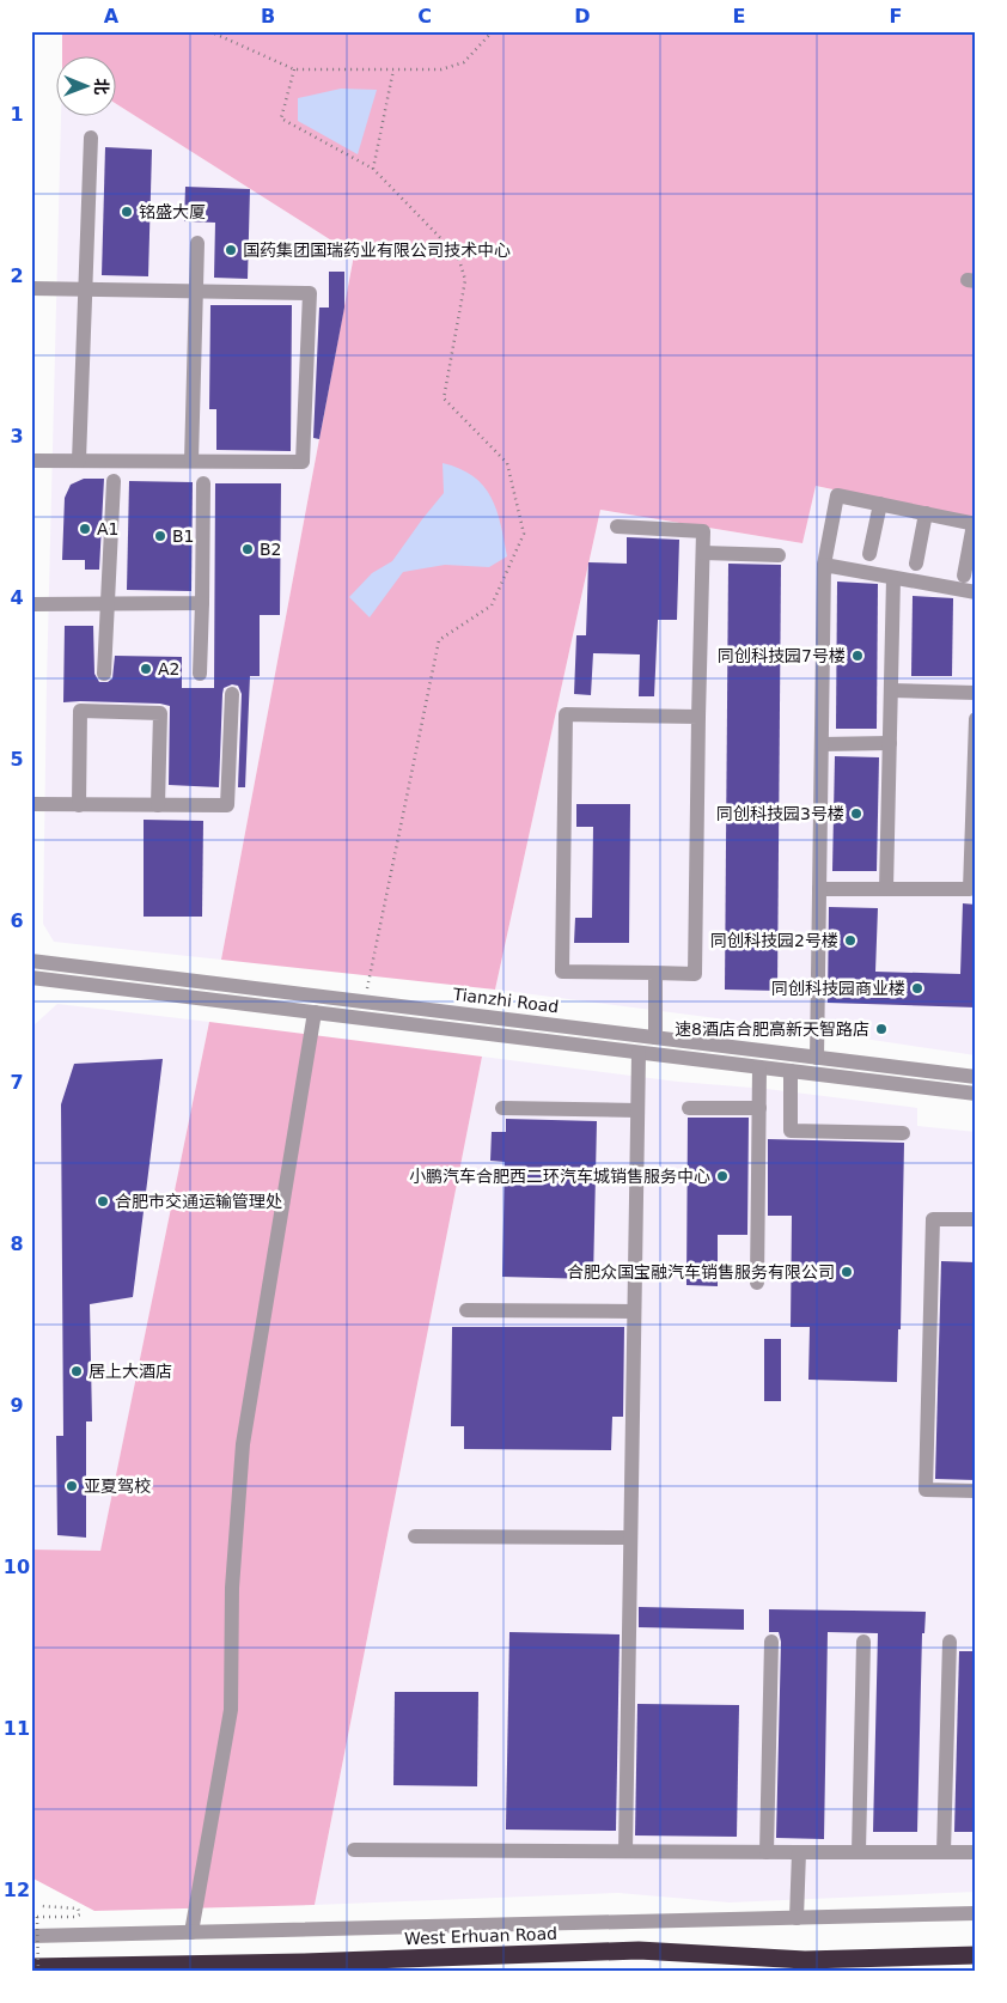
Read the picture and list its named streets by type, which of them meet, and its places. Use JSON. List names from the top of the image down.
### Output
{
  "streets": {
    "highway": ["West Erhuan Road"],
    "street": ["Tianzhi Road"]
  },
  "places": [
    "铭盛大厦",
    "国药集团国瑞药业有限公司技术中心",
    "A1",
    "B1",
    "B2",
    "同创科技园7号楼",
    "A2",
    "同创科技园3号楼",
    "同创科技园2号楼",
    "同创科技园商业楼",
    "速8酒店合肥高新天智路店",
    "小鹏汽车合肥西二环汽车城销售服务中心",
    "合肥市交通运输管理处",
    "合肥众国宝融汽车销售服务有限公司",
    "居上大酒店",
    "亚夏驾校"
  ],
  "north": "right",
  "grid": {
    "columns": [
      "A",
      "B",
      "C",
      "D",
      "E",
      "F"
    ],
    "rows": [
      "1",
      "2",
      "3",
      "4",
      "5",
      "6",
      "7",
      "8",
      "9",
      "10",
      "11",
      "12"
    ]
  }
}
